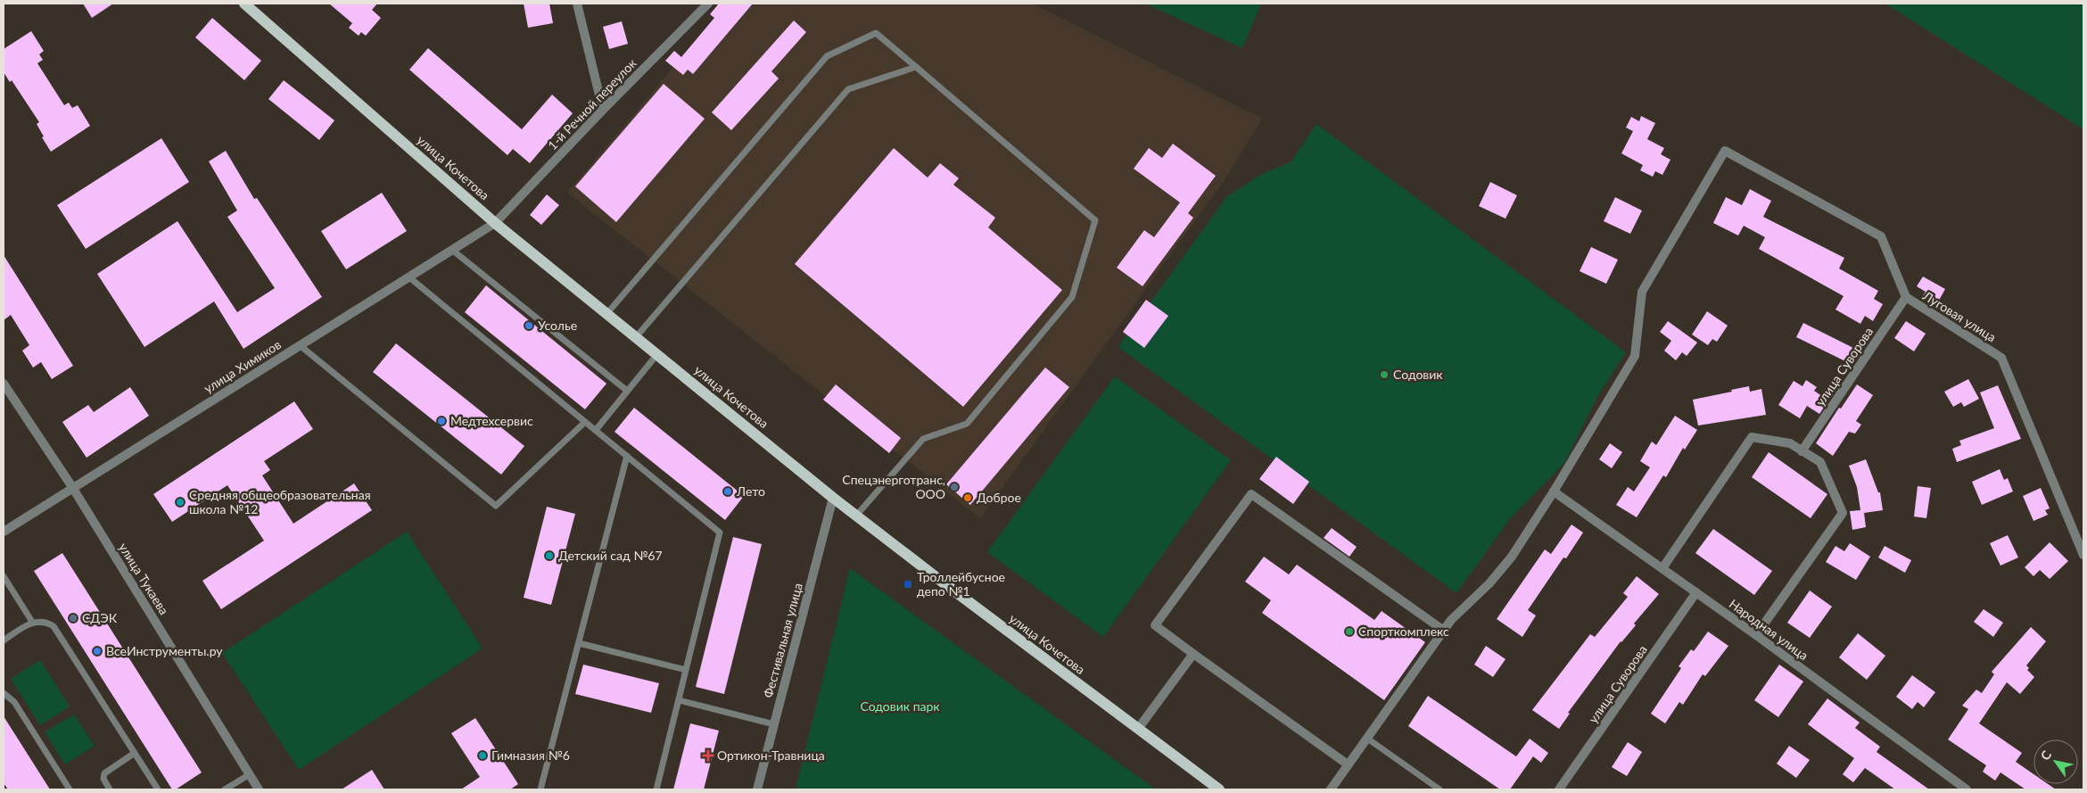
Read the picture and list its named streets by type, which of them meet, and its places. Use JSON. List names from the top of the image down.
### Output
{
  "streets": {
    "main road": ["улица Кочетова"],
    "street": [
      "1-й Речной переулок",
      "Луговая улица",
      "улица Химиков",
      "улица Суворова",
      "улица Тукаева",
      "Народная улица",
      "Фестивальная улица"
    ]
  },
  "crossings": [
    ["1-й Речной переулок", "улица Кочетова"],
    ["1-й Речной переулок", "улица Химиков"],
    ["улица Кочетова", "улица Химиков"],
    ["улица Кочетова", "Фестивальная улица"],
    ["Луговая улица", "улица Суворова"],
    ["Луговая улица", "Народная улица"],
    ["улица Химиков", "улица Тукаева"],
    ["улица Суворова", "Народная улица"]
  ],
  "parks": ["Содовик парк"],
  "places": {
    "other": [
      "Усолье",
      "Содовик",
      "Медтехсервис",
      "Спецэнерготранс, ООО",
      "Лето",
      "Доброе",
      "Средняя общеобразовательная школа №12",
      "Детский сад №67",
      "СДЭК",
      "Спорткомплекс",
      "ВсеИнструменты.ру",
      "Гимназия №6"
    ],
    "transit": ["Троллейбусное депо №1"],
    "health": ["Ортикон-Травница"]
  },
  "north": "top left"
}
